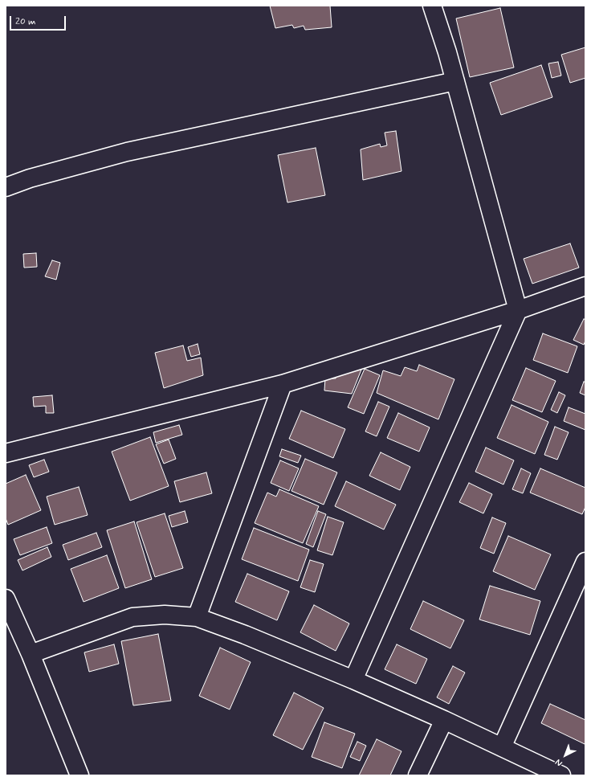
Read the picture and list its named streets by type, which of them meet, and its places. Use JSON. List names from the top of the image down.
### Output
{
  "scale_bar": "20 m",
  "north": "bottom left"
}
